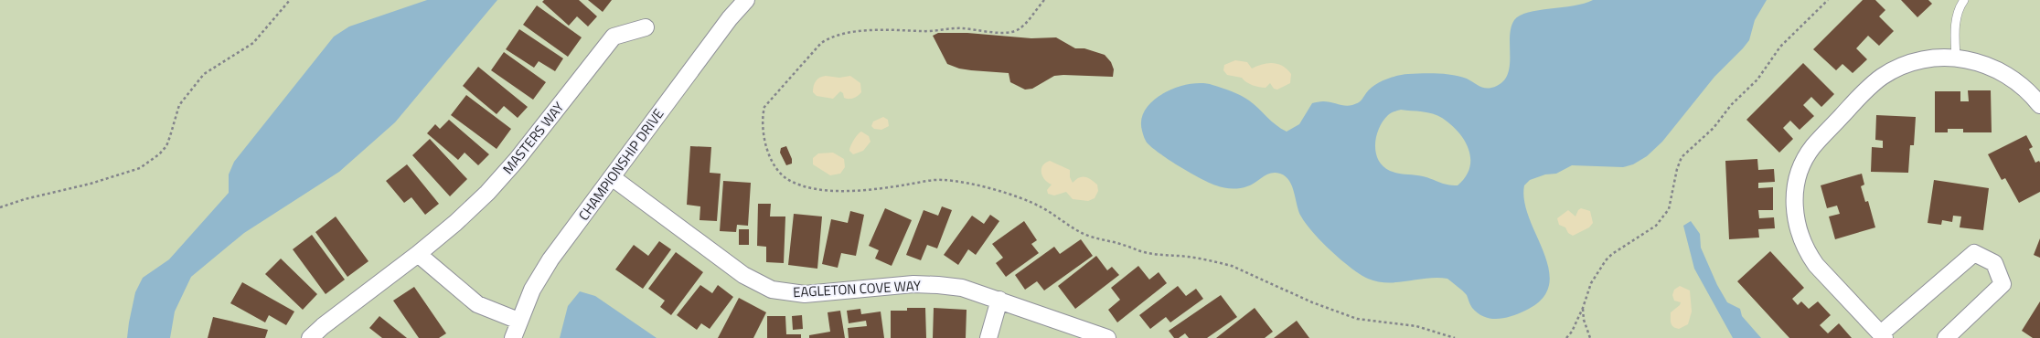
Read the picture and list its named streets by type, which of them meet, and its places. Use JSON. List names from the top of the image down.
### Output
{
  "streets": {
    "street": ["MASTERS WAY", "CHAMPIONSHIP DRIVE", "EAGLETON COVE WAY"]
  },
  "crossings": [
    ["CHAMPIONSHIP DRIVE", "EAGLETON COVE WAY"]
  ]
}
